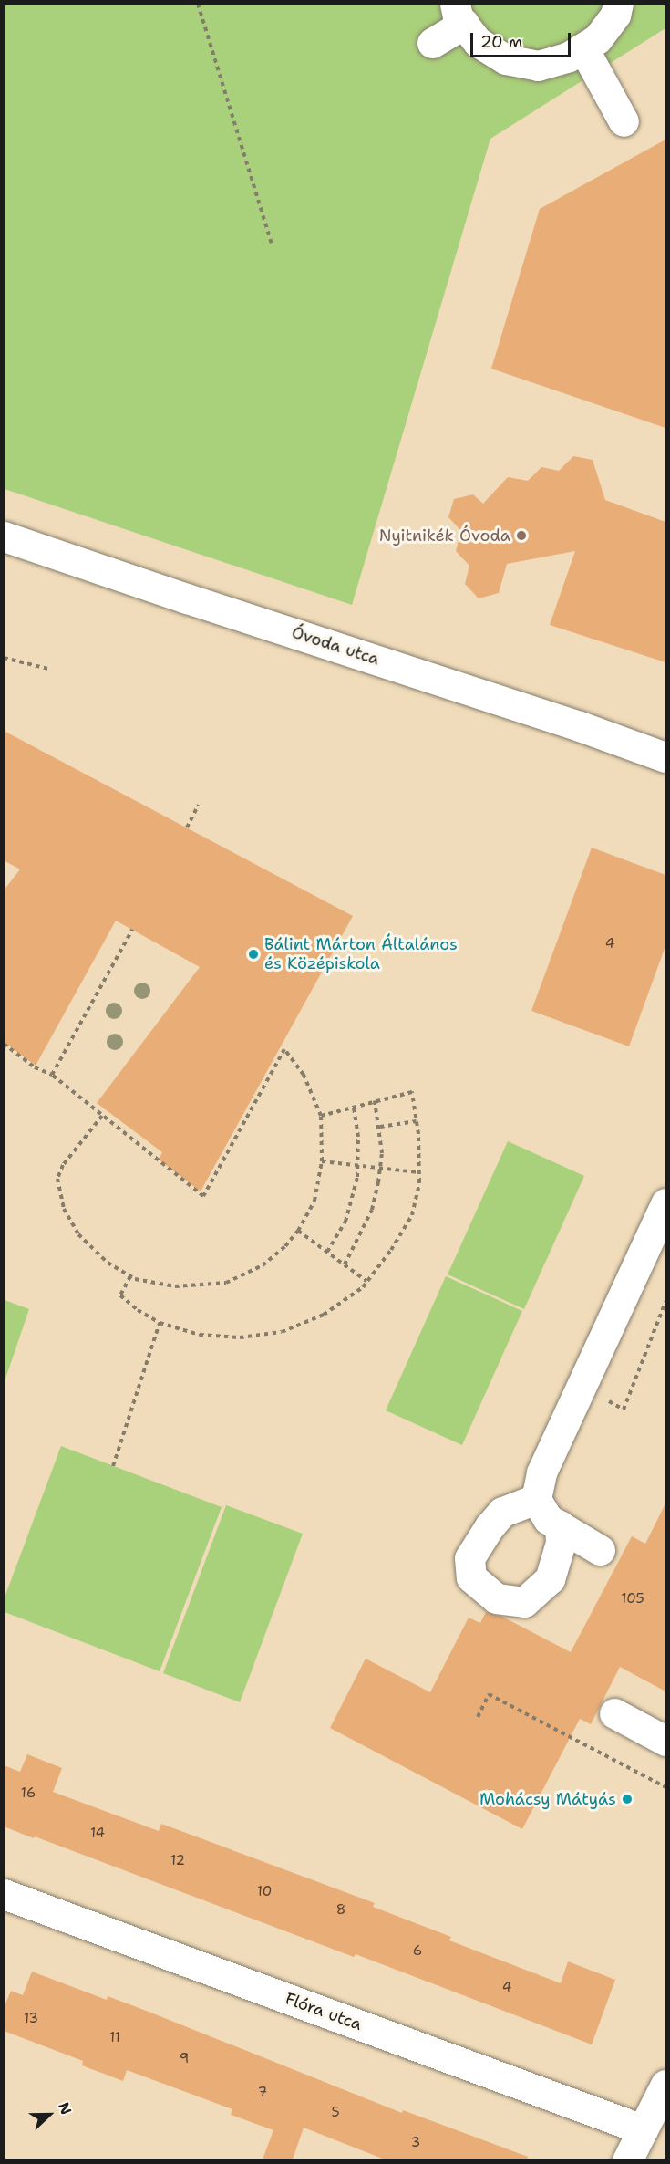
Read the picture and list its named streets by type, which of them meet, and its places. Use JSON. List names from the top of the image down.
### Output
{
  "streets": {
    "street": ["Óvoda utca", "Flóra utca"]
  },
  "places": ["Nyitnikék Óvoda", "Bálint Márton Általános és Középiskola", "Mohácsy Mátyás"],
  "house_numbers": [
    "4",
    "105",
    "16",
    "14",
    "12",
    "10",
    "8",
    "6",
    "4",
    "13",
    "11",
    "9",
    "7",
    "5",
    "3"
  ],
  "scale_bar": "20 m",
  "north": "right"
}
